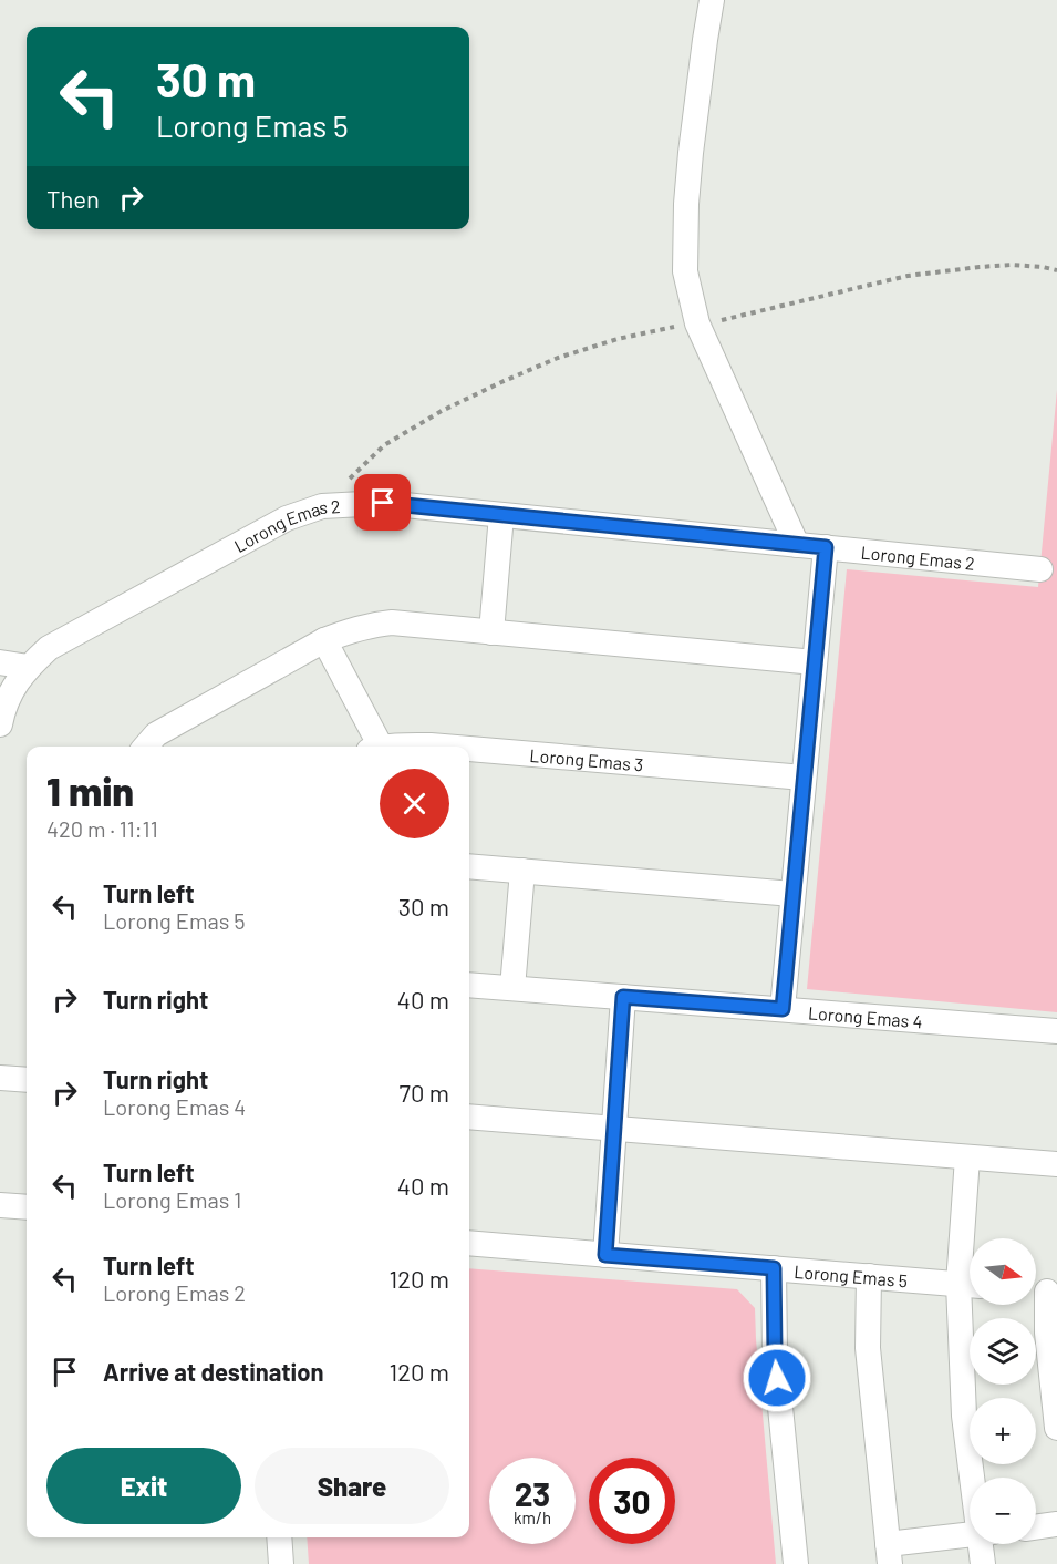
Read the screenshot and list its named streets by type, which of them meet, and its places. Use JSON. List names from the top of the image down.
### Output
{
  "streets": {
    "street": [
      "Lorong Emas 2",
      "Lorong Emas 3",
      "Lorong Emas 4",
      "Lorong Emas 5"
    ]
  },
  "north": "right",
  "page": {
    "turn": ["30 m", "Lorong Emas 5"],
    "then": "Then",
    "heading": ["1 min", "420 m · 11:11"],
    "list": [
      {
        "name": "Turn left",
        "note": "Lorong Emas 5",
        "value": "30 m"
      },
      {
        "name": "Turn right",
        "value": "40 m"
      },
      {
        "name": "Turn right",
        "note": "Lorong Emas 4",
        "value": "70 m"
      },
      {
        "name": "Turn left",
        "note": "Lorong Emas 1",
        "value": "40 m"
      },
      {
        "name": "Turn left",
        "note": "Lorong Emas 2",
        "value": "120 m"
      },
      {
        "name": "Arrive at destination",
        "value": "120 m"
      }
    ],
    "map_buttons": ["+", "−"],
    "buttons": ["Exit", "Share"],
    "speed": "23 km/h",
    "limit": "30"
  }
}
